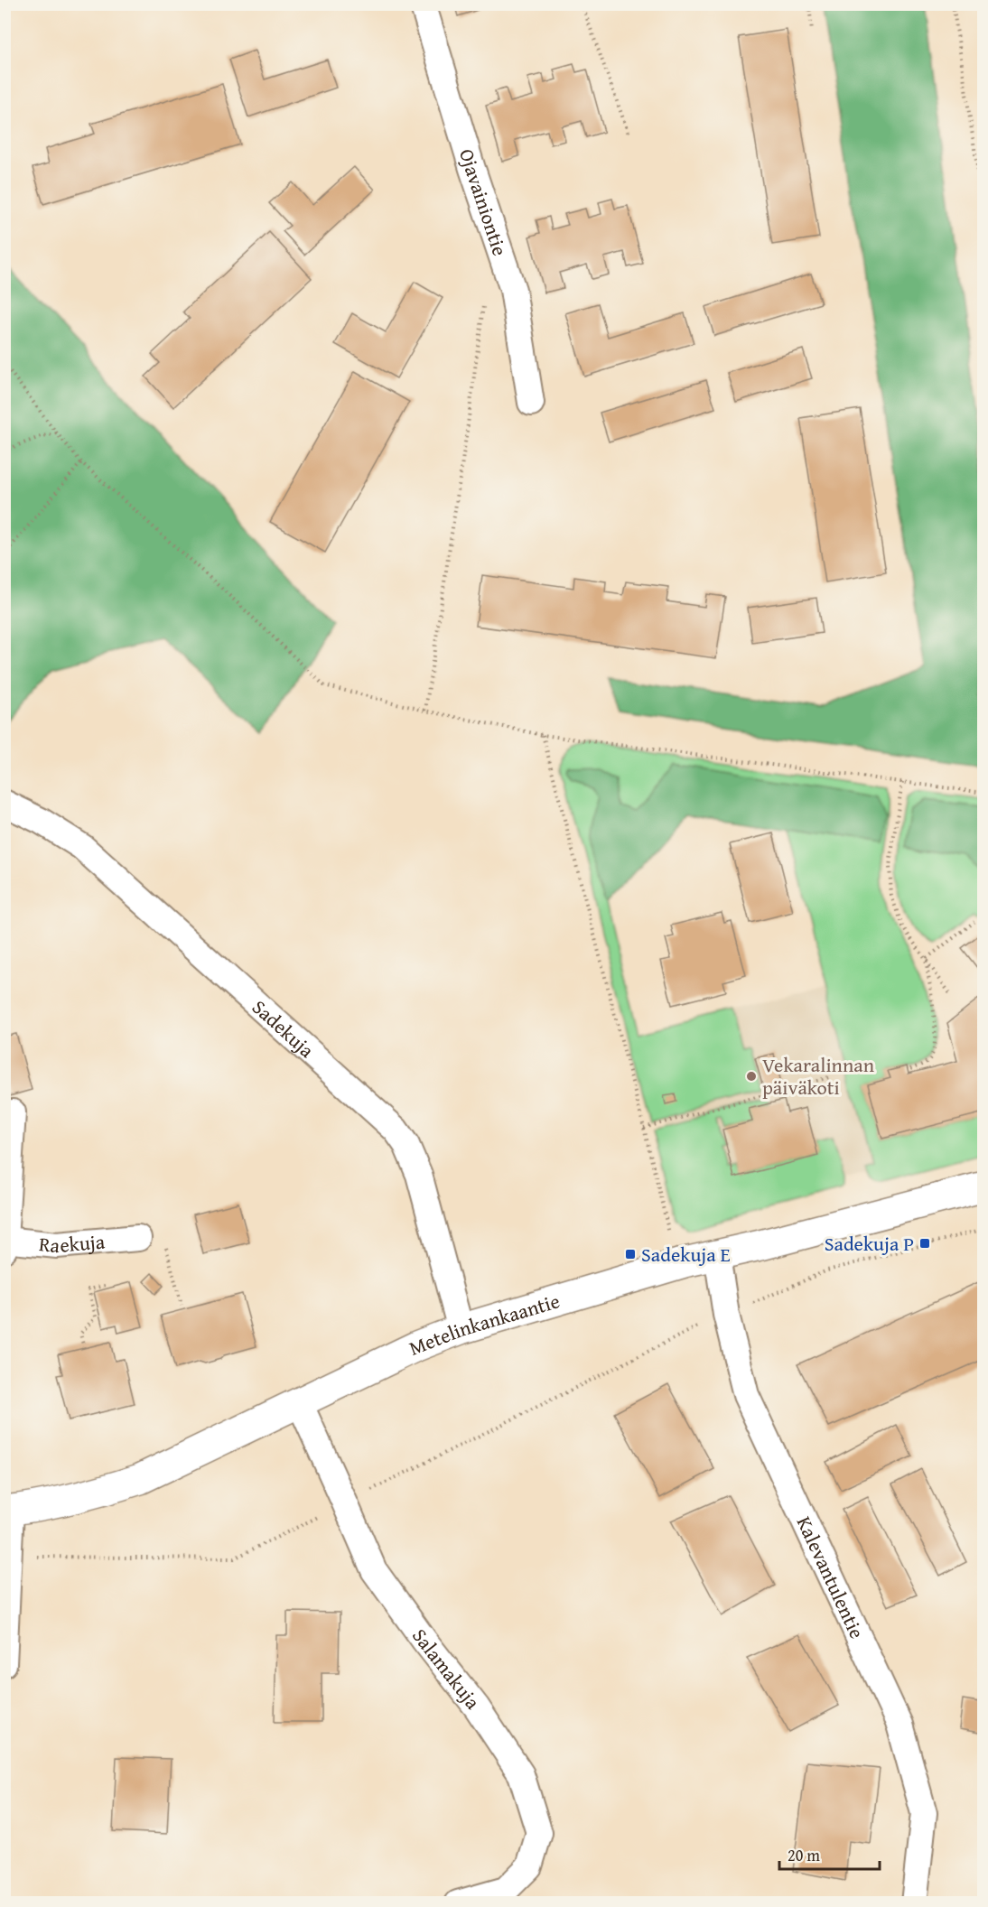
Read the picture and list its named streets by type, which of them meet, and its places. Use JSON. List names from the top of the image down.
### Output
{
  "streets": {
    "street": [
      "Ojavainiontie",
      "Sadekuja",
      "Raekuja",
      "Metelinkankaantie",
      "Kalevantulentie",
      "Salamakuja"
    ]
  },
  "crossings": [
    ["Sadekuja", "Metelinkankaantie"],
    ["Metelinkankaantie", "Kalevantulentie"],
    ["Metelinkankaantie", "Salamakuja"]
  ],
  "places": {
    "other": ["Vekaralinnan päiväkoti"],
    "transit": ["Sadekuja P", "Sadekuja E"]
  },
  "scale_bar": "20 m"
}
